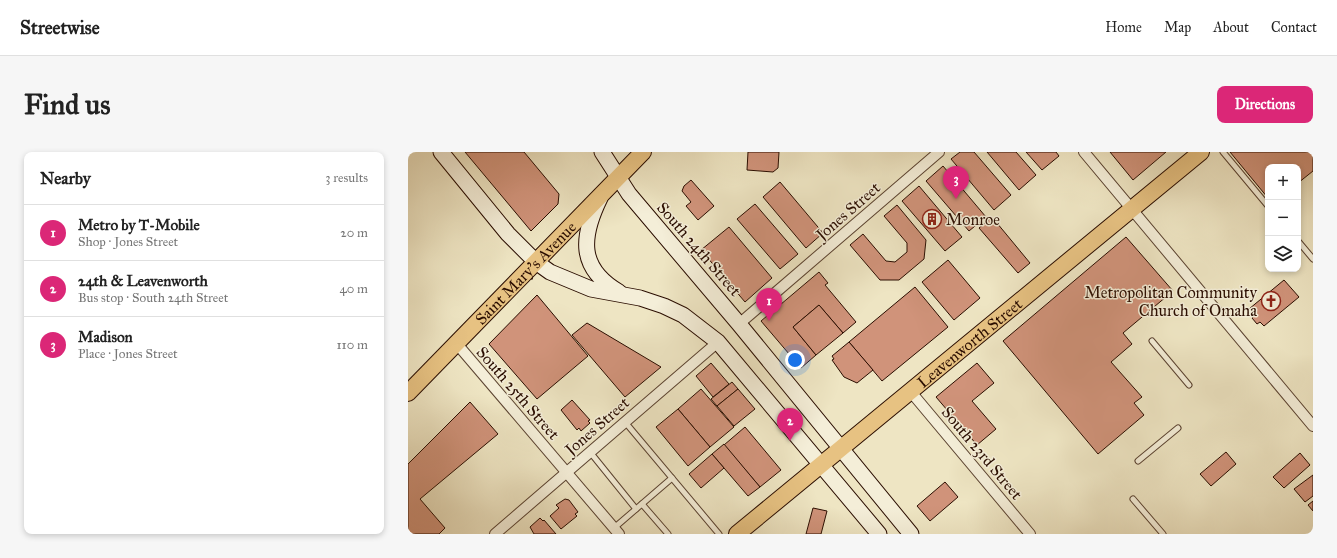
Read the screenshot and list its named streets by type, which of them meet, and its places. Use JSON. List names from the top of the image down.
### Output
{
  "streets": {
    "main road": ["South 24th Street", "Saint Mary's Avenue", "Leavenworth Street"],
    "street": ["Jones Street", "South 25th Street", "South 23rd Street"]
  },
  "crossings": [
    ["Jones Street", "South 24th Street"],
    ["Jones Street", "South 25th Street"],
    ["South 24th Street", "Saint Mary's Avenue"],
    ["South 24th Street", "Leavenworth Street"],
    ["Saint Mary's Avenue", "South 25th Street"],
    ["Leavenworth Street", "South 23rd Street"]
  ],
  "places": {
    "building": ["Monroe"],
    "church": ["Metropolitan Community Church of Omaha"]
  },
  "page": {
    "header": "Streetwise",
    "nav": [
      "Home",
      "Map",
      "About",
      "Contact"
    ],
    "buttons": "Directions",
    "title": "Find us",
    "heading": ["Nearby", "3 results"],
    "map_buttons": ["+", "−"],
    "pins": ["3", "1", "2"],
    "list": [
      {
        "mark": "1",
        "name": "Metro by T-Mobile",
        "note": "Shop · Jones Street",
        "value": "20 m"
      },
      {
        "mark": "2",
        "name": "24th & Leavenworth",
        "note": "Bus stop · South 24th Street",
        "value": "40 m"
      },
      {
        "mark": "3",
        "name": "Madison",
        "note": "Place · Jones Street",
        "value": "110 m"
      }
    ]
  }
}
